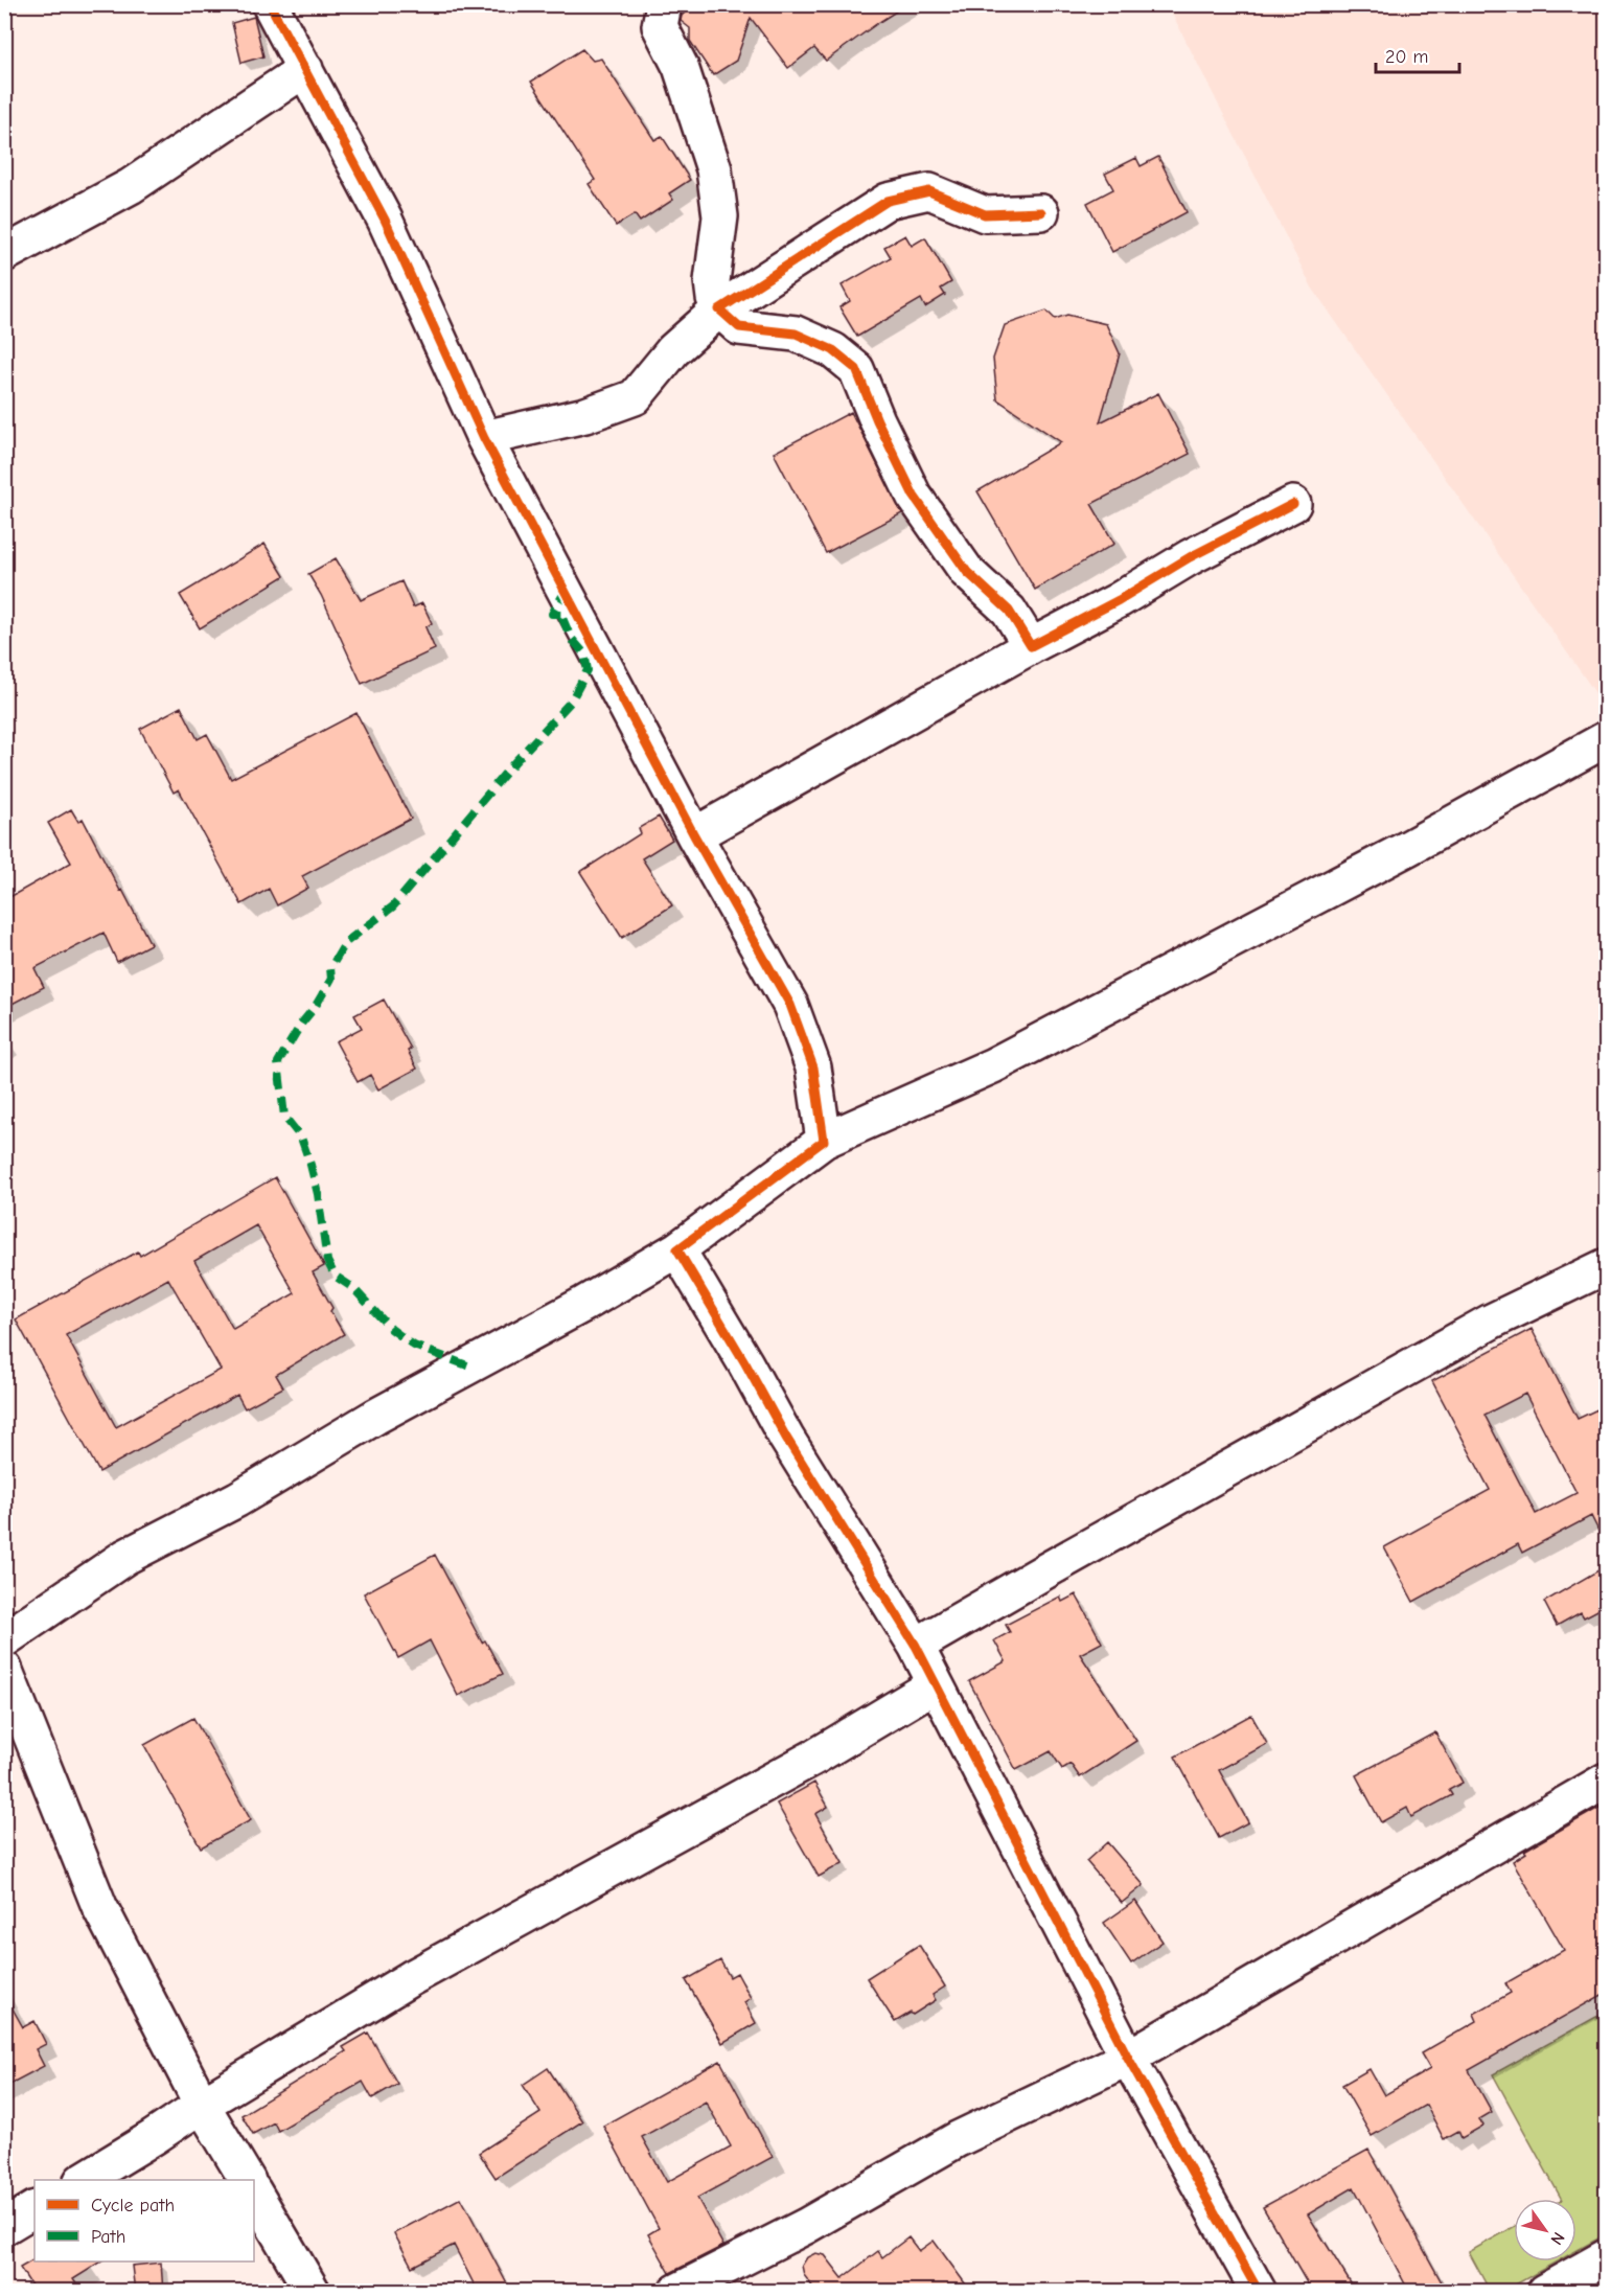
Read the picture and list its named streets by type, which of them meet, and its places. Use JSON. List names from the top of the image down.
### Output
{
  "legend": ["Cycle path", "Path"],
  "scale_bar": "20 m",
  "north": "bottom right"
}
